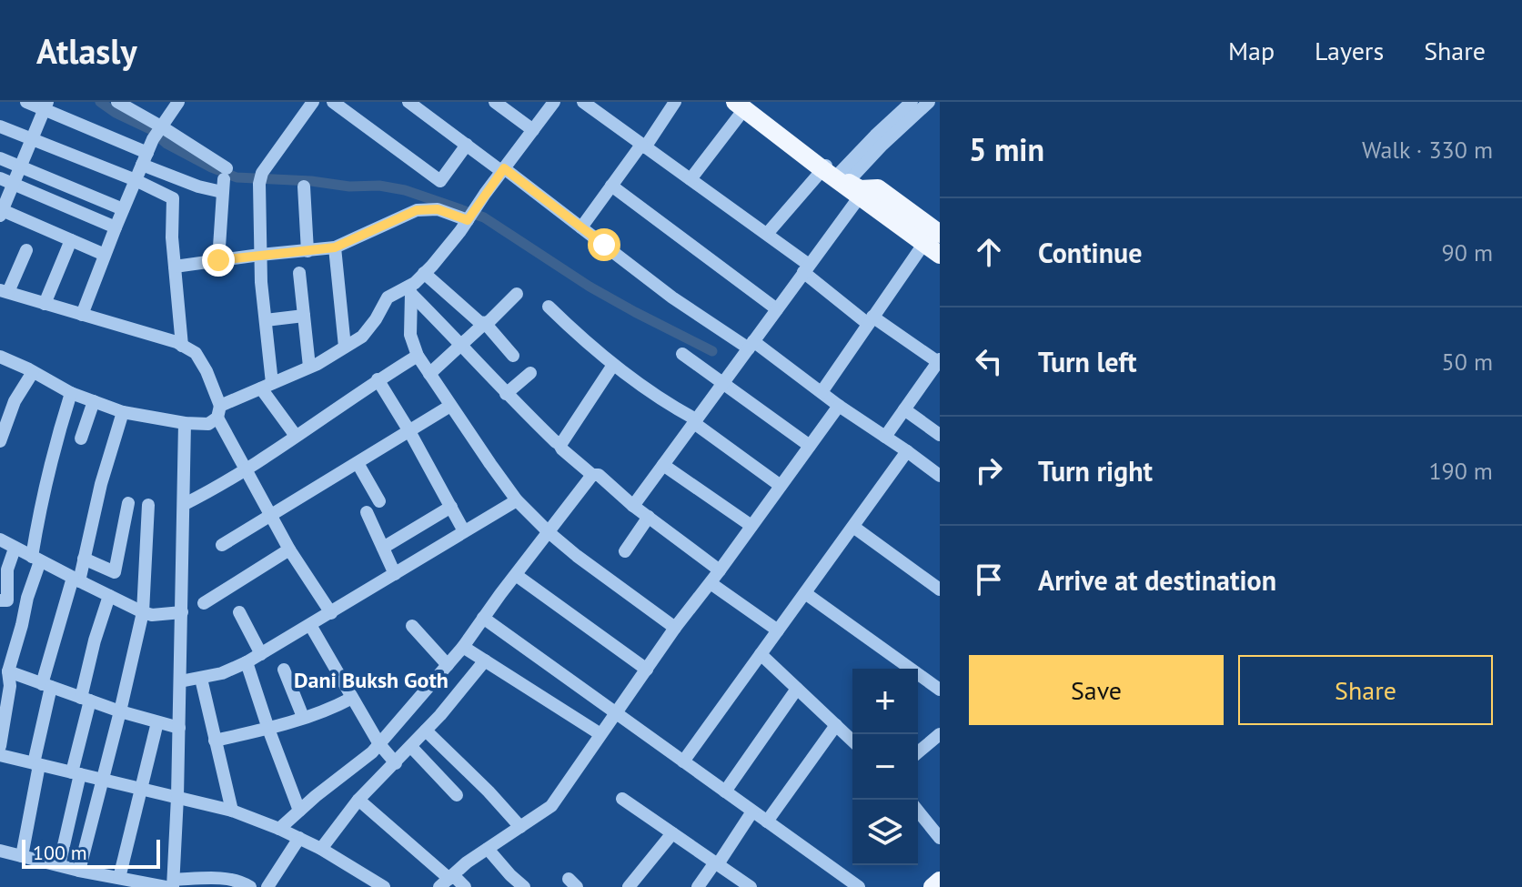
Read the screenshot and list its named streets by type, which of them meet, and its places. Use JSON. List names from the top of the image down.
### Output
{
  "districts": ["Dani Buksh Goth"],
  "scale_bar": "100 m",
  "page": {
    "header": "Atlasly",
    "nav": ["Map", "Layers", "Share"],
    "heading": ["5 min", "Walk · 330 m"],
    "list": [
      ["Continue", "90 m"],
      ["Turn left", "50 m"],
      ["Turn right", "190 m"],
      "Arrive at destination"
    ],
    "buttons": ["Save", "Share"],
    "map_buttons": ["+", "−"],
    "scale": "100 m"
  }
}
